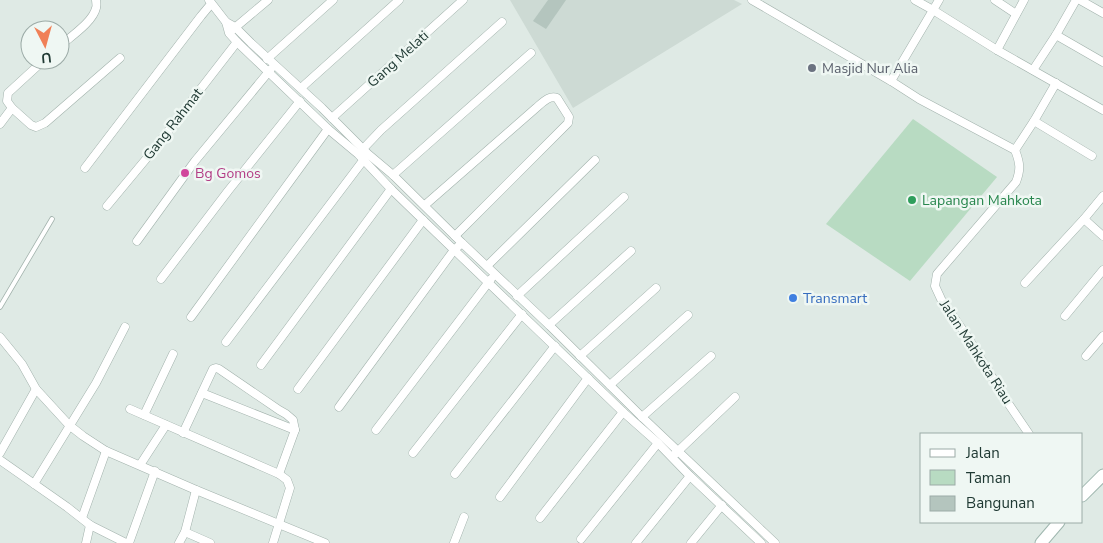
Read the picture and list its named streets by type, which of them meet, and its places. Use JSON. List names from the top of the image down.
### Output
{
  "streets": {
    "street": ["Gang Melati", "Gang Rahmat", "Jalan Mahkota Riau"]
  },
  "places": [
    "Masjid Nur Alia",
    "Bg Gomos",
    "Lapangan Mahkota",
    "Transmart"
  ],
  "legend": ["Jalan", "Taman", "Bangunan"],
  "north": "bottom"
}
